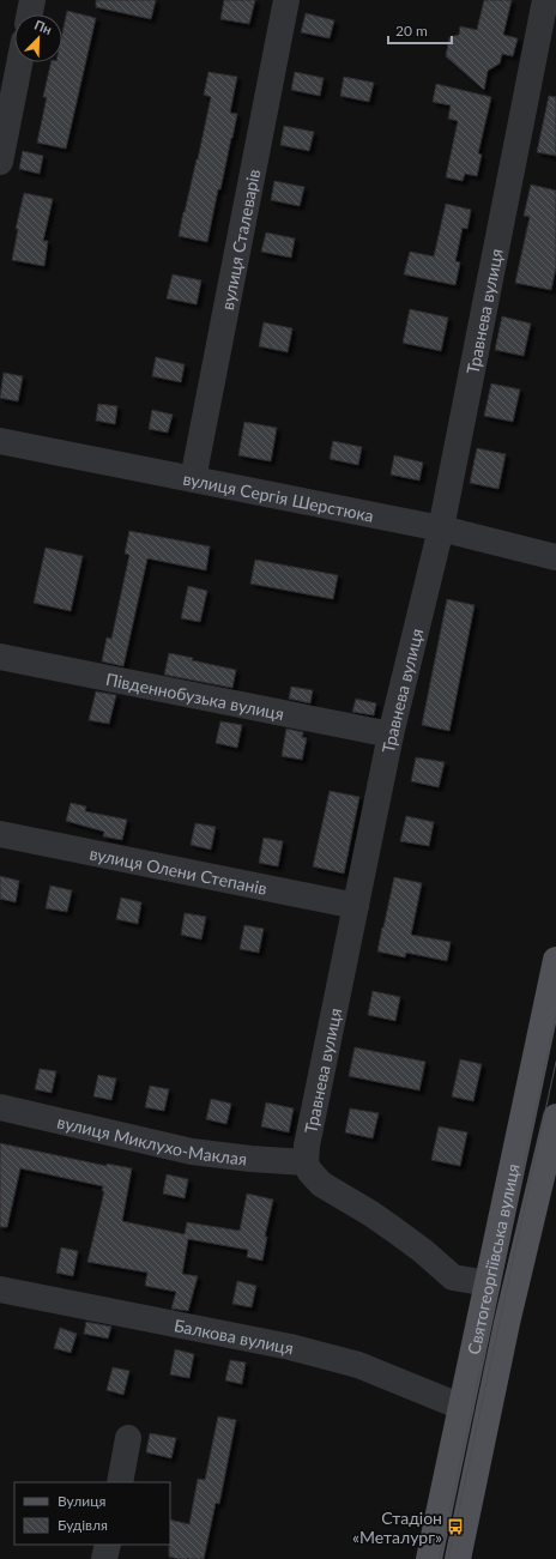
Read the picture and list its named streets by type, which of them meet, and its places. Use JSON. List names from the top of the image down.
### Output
{
  "streets": {
    "main road": ["Святогеоргіївська вулиця"],
    "street": [
      "вулиця Сталеварів",
      "Травнева вулиця",
      "вулиця Сергія Шерстюка",
      "Південнобузька вулиця",
      "вулиця Олени Степанів",
      "вулиця Миклухо-Маклая",
      "Балкова вулиця"
    ]
  },
  "crossings": [
    ["вулиця Сталеварів", "вулиця Сергія Шерстюка"],
    ["Травнева вулиця", "вулиця Сергія Шерстюка"],
    ["Травнева вулиця", "Південнобузька вулиця"],
    ["Травнева вулиця", "вулиця Олени Степанів"],
    ["Травнева вулиця", "вулиця Миклухо-Маклая"],
    ["Святогеоргіївська вулиця", "Балкова вулиця"]
  ],
  "places": {
    "bus stop": ["Стадіон «Металург»"]
  },
  "legend": ["Вулиця", "Будівля"],
  "scale_bar": "20 m",
  "north": "top right"
}
